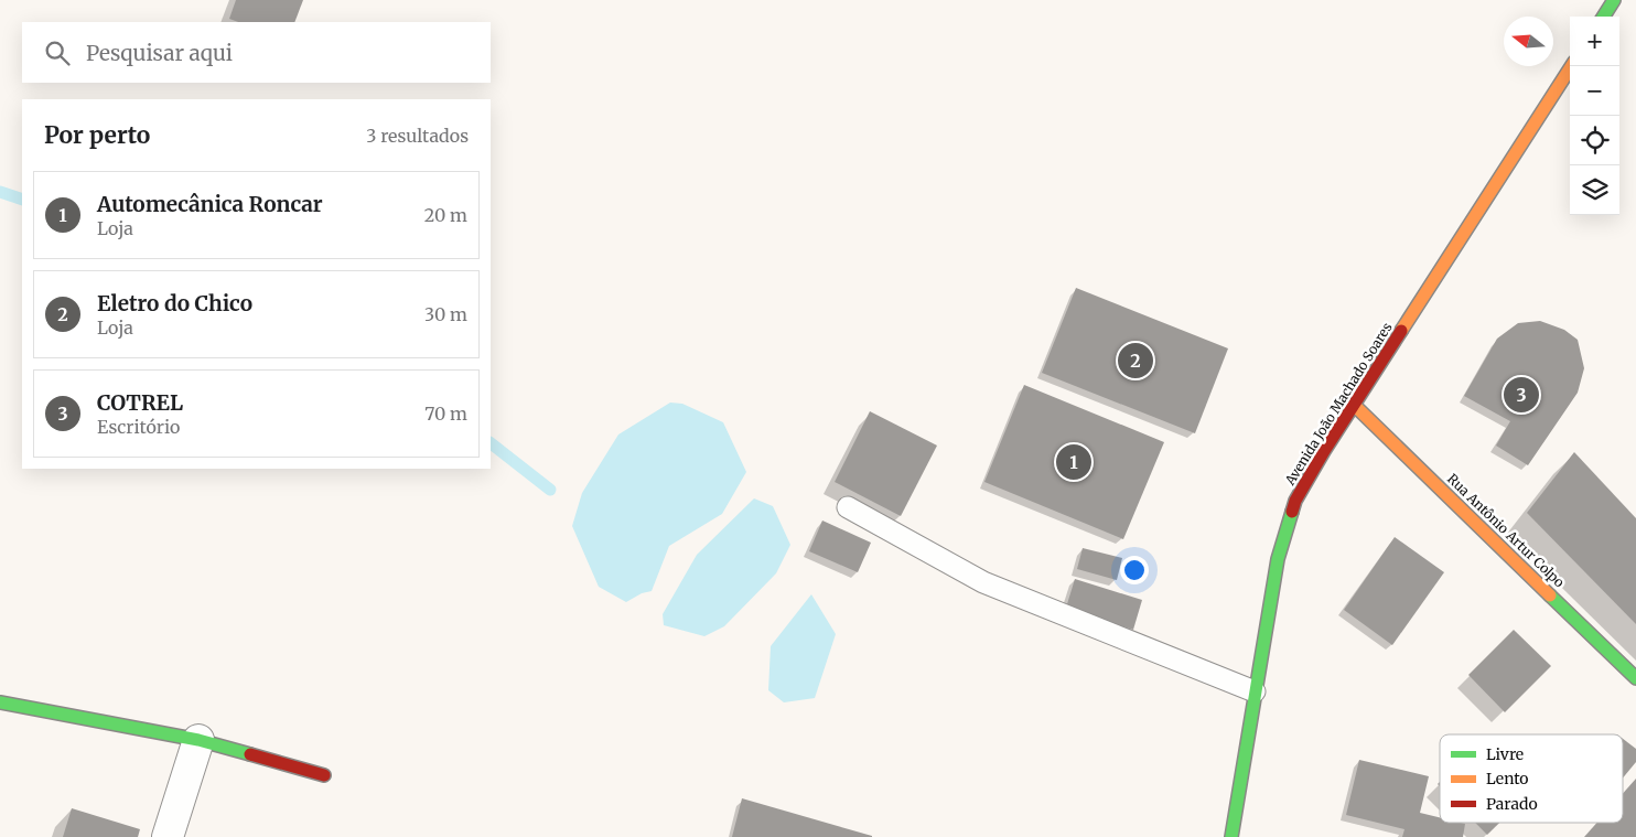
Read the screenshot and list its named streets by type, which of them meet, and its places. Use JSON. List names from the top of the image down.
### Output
{
  "streets": {
    "main road": ["Avenida João Machado Soares", "Rua Antônio Artur Colpo"]
  },
  "crossings": [
    ["Avenida João Machado Soares", "Rua Antônio Artur Colpo"]
  ],
  "legend": ["Livre", "Lento", "Parado"],
  "north": "left",
  "page": {
    "map_buttons": ["+", "−"],
    "search": "Pesquisar aqui",
    "heading": ["Por perto", "3 resultados"],
    "list": [
      {
        "mark": "1",
        "name": "Automecânica Roncar",
        "note": "Loja",
        "value": "20 m"
      },
      {
        "mark": "2",
        "name": "Eletro do Chico",
        "note": "Loja",
        "value": "30 m"
      },
      {
        "mark": "3",
        "name": "COTREL",
        "note": "Escritório",
        "value": "70 m"
      }
    ],
    "pins": ["2", "3", "1"]
  }
}
